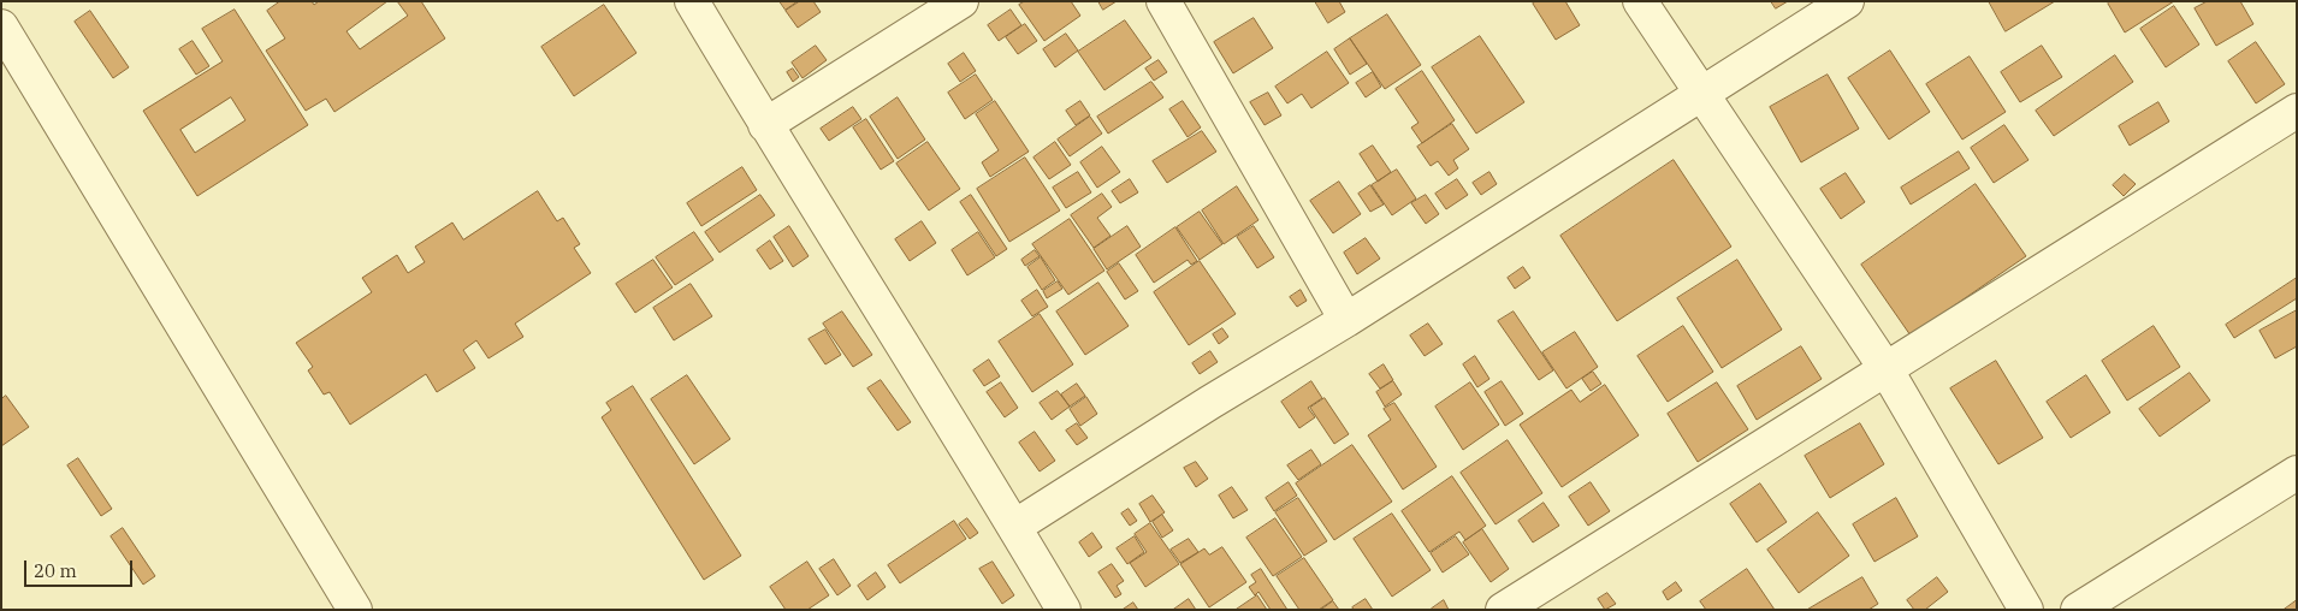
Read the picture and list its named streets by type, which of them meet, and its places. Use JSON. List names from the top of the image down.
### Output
{
  "scale_bar": "20 m"
}
